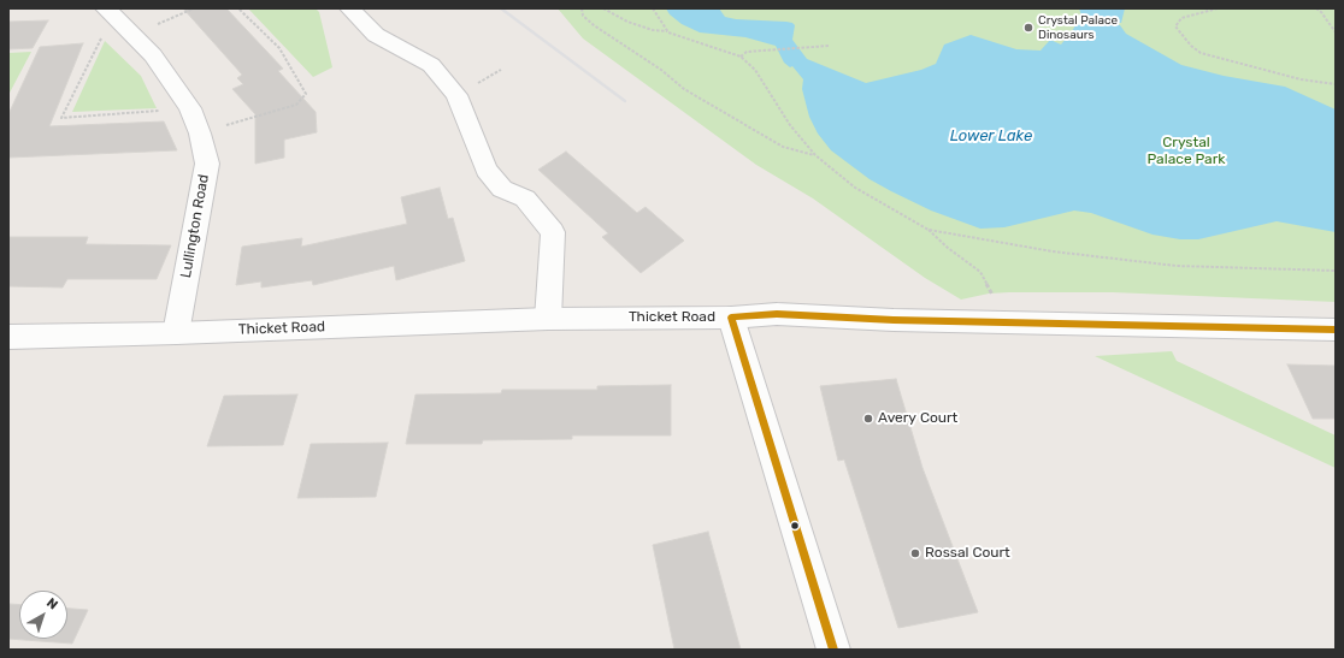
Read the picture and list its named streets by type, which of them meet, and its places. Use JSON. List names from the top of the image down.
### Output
{
  "streets": {
    "street": ["Lullington Road", "Thicket Road"]
  },
  "crossings": [
    ["Lullington Road", "Thicket Road"]
  ],
  "water": ["Lower Lake"],
  "parks": ["Crystal Palace Park"],
  "places": ["Crystal Palace Dinosaurs", "Avery Court", "Rossal Court"],
  "north": "top right"
}
